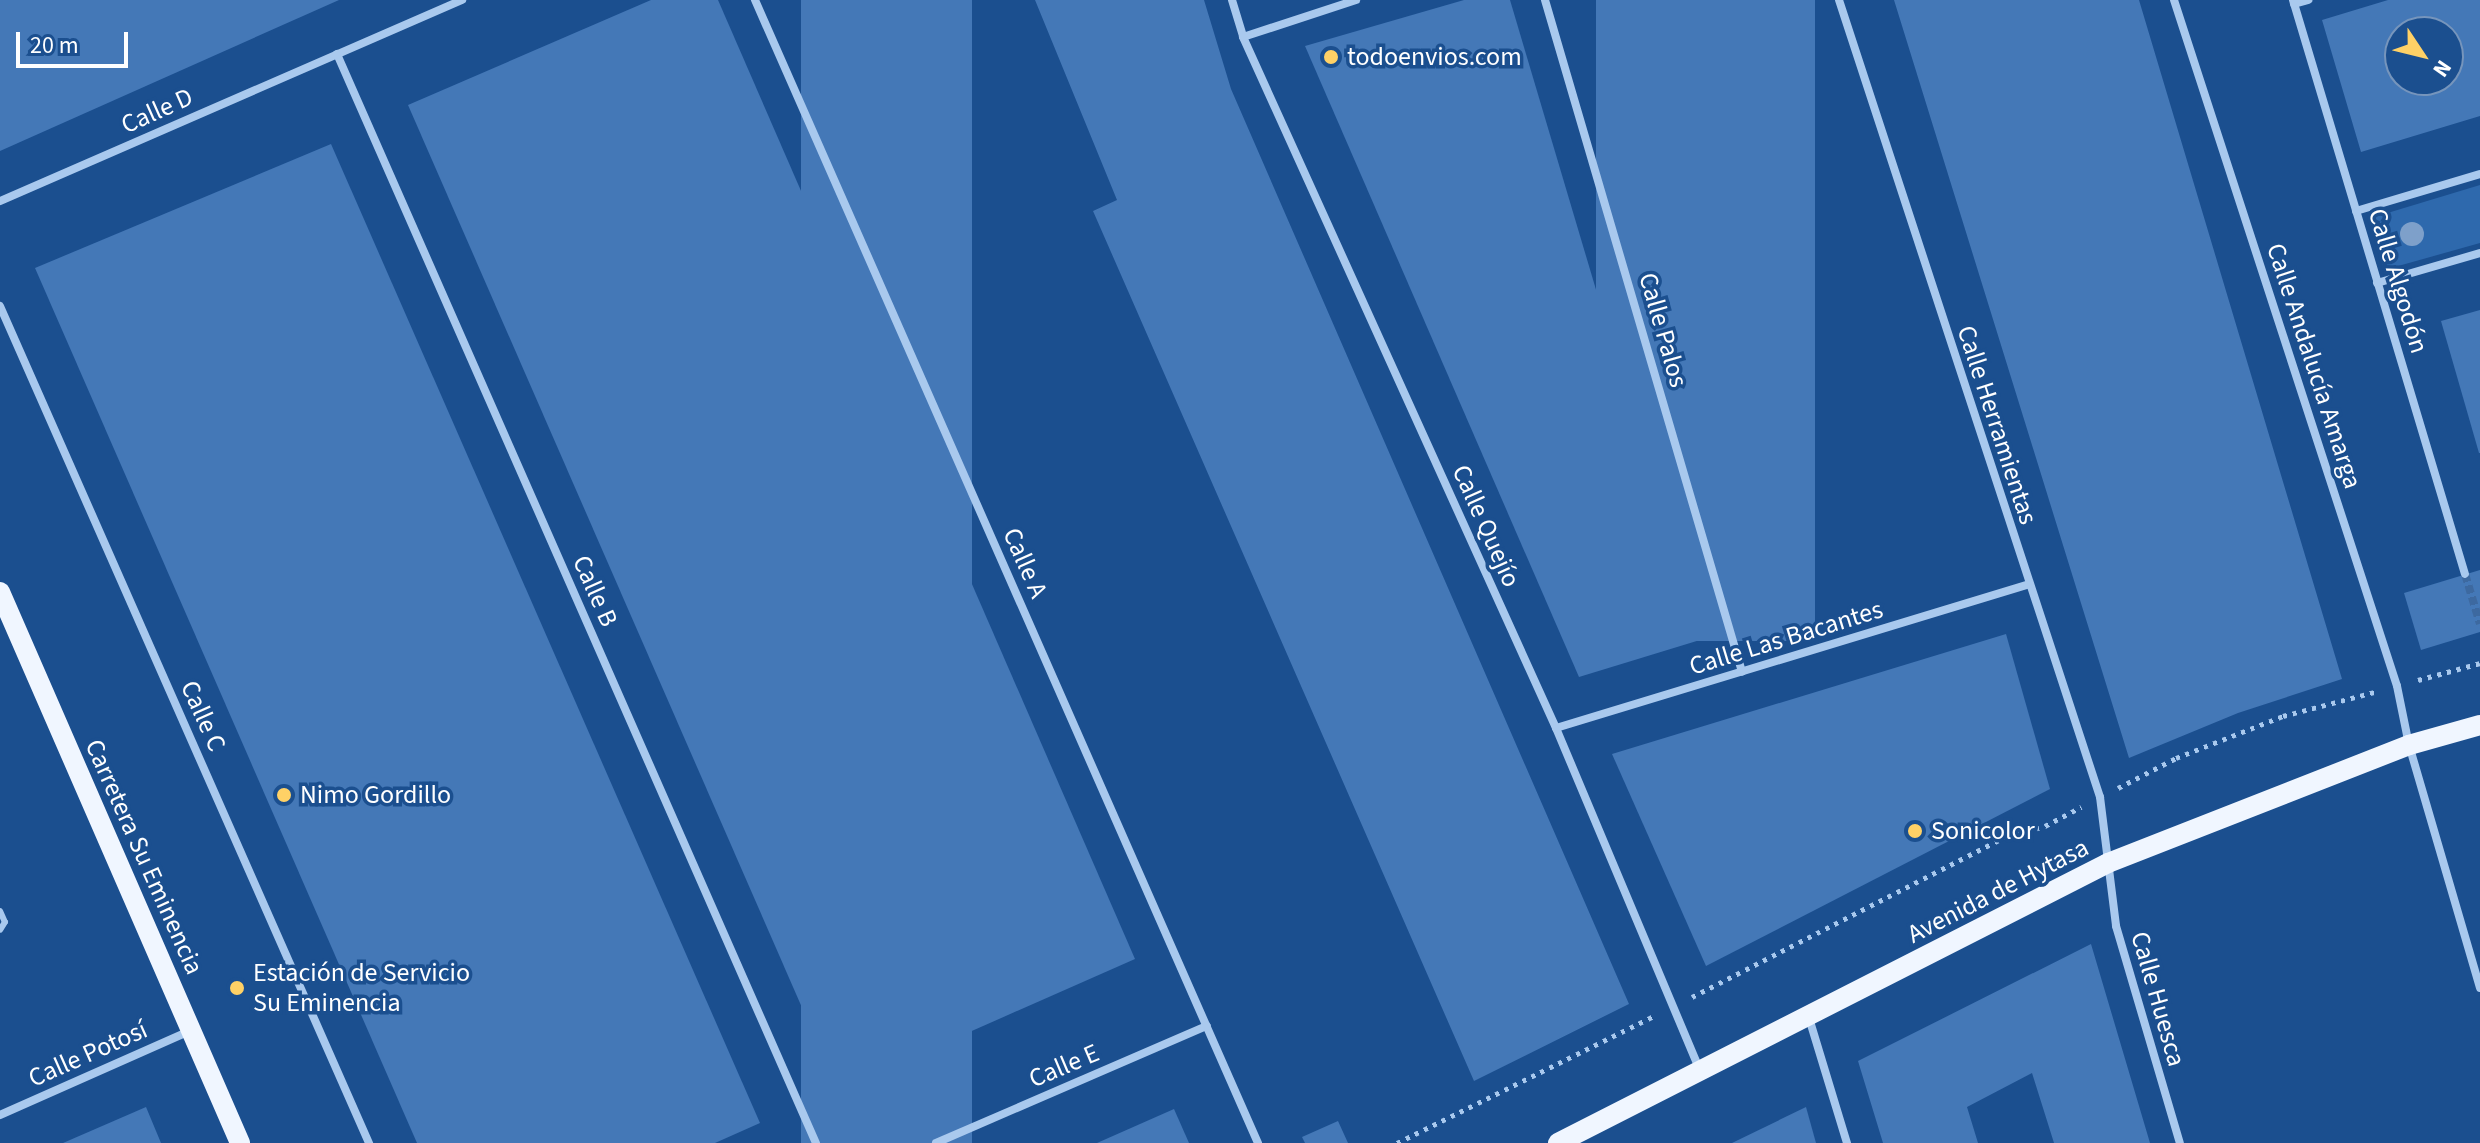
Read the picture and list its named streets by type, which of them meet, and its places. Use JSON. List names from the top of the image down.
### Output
{
  "streets": {
    "main road": ["Carretera Su Eminencia", "Avenida de Hytasa"],
    "street": [
      "Calle D",
      "Calle Algodón",
      "Calle Palos",
      "Calle Andalucía Amarga",
      "Calle Herramientas",
      "Calle Quejío",
      "Calle A",
      "Calle B",
      "Calle Las Bacantes",
      "Calle C",
      "Calle Huesca",
      "Calle Potosí",
      "Calle E"
    ]
  },
  "crossings": [
    ["Calle D", "Calle B"],
    ["Calle Palos", "Calle Las Bacantes"],
    ["Calle Andalucía Amarga", "Avenida de Hytasa"],
    ["Calle Herramientas", "Calle Las Bacantes"],
    ["Calle Herramientas", "Avenida de Hytasa"],
    ["Calle Herramientas", "Calle Huesca"],
    ["Calle Quejío", "Calle Las Bacantes"],
    ["Calle Quejío", "Avenida de Hytasa"],
    ["Calle A", "Calle E"],
    ["Carretera Su Eminencia", "Calle Potosí"],
    ["Avenida de Hytasa", "Calle Huesca"]
  ],
  "places": [
    "todoenvios.com",
    "Nimo Gordillo",
    "Sonicolor",
    "Estación de Servicio Su Eminencia"
  ],
  "scale_bar": "20 m",
  "north": "bottom right"
}
